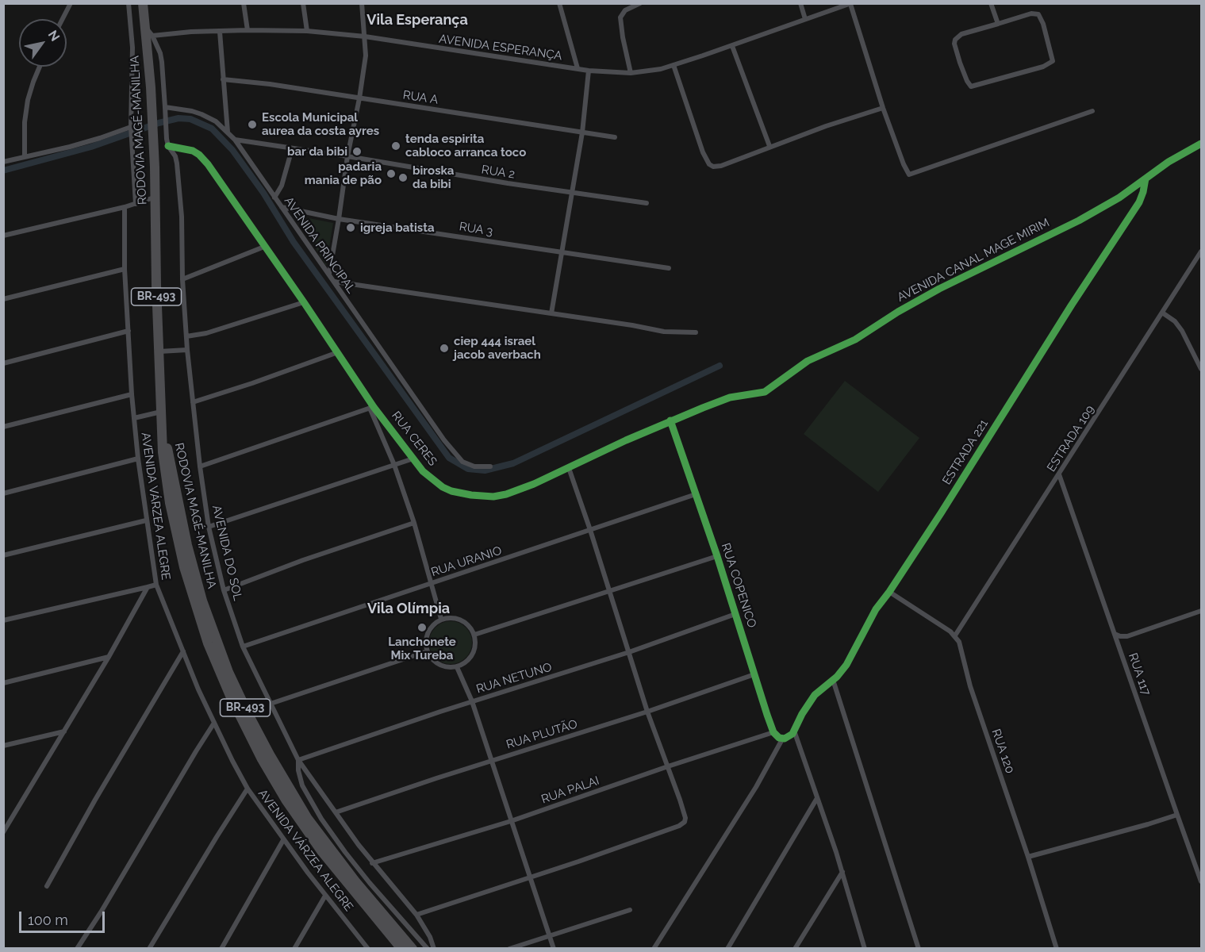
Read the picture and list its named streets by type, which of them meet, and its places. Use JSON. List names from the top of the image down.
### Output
{
  "streets": {
    "highway": ["RODOVIA MAGÉ-MANILHA", "BR-493"],
    "street": [
      "AVENIDA ESPERANÇA",
      "RUA A",
      "RUA 2",
      "RUA 3",
      "AVENIDA PRINCIPAL",
      "AVENIDA CANAL MAGE MIRIM",
      "RUA CERES",
      "ESTRADA 109",
      "ESTRADA 221",
      "AVENIDA VÁRZEA ALEGRE",
      "AVENIDA DO SOL",
      "RUA URANIO",
      "RUA COPENICO",
      "RUA 117",
      "RUA NETUNO",
      "RUA PLUTÃO",
      "RUA 120",
      "RUA PALAI"
    ]
  },
  "crossings": [
    ["RUA 2", "AVENIDA PRINCIPAL"],
    ["RUA 3", "AVENIDA PRINCIPAL"],
    ["AVENIDA PRINCIPAL", "AVENIDA DO SOL"],
    ["AVENIDA CANAL MAGE MIRIM", "RUA CERES"],
    ["AVENIDA CANAL MAGE MIRIM", "ESTRADA 221"],
    ["RUA CERES", "AVENIDA DO SOL"],
    ["RUA CERES", "RUA COPENICO"],
    ["ESTRADA 109", "RUA 117"],
    ["ESTRADA 109", "RUA 120"],
    ["AVENIDA DO SOL", "RUA URANIO"],
    ["AVENIDA DO SOL", "RUA NETUNO"],
    ["AVENIDA DO SOL", "RUA PLUTÃO"],
    ["AVENIDA DO SOL", "RUA PALAI"],
    ["RUA URANIO", "RUA COPENICO"],
    ["RUA COPENICO", "RUA NETUNO"],
    ["RUA COPENICO", "RUA PLUTÃO"],
    ["RUA COPENICO", "RUA PALAI"]
  ],
  "districts": ["Vila Esperança", "Vila Olímpia"],
  "places": [
    "Escola Municipal aurea da costa ayres",
    "tenda espirita cabloco arranca toco",
    "bar da bibi",
    "padaria mania de pão",
    "biroska da bibi",
    "igreja batista",
    "ciep 444 israel jacob averbach",
    "Lanchonete Mix Tureba"
  ],
  "scale_bar": "100 m",
  "north": "top right"
}
